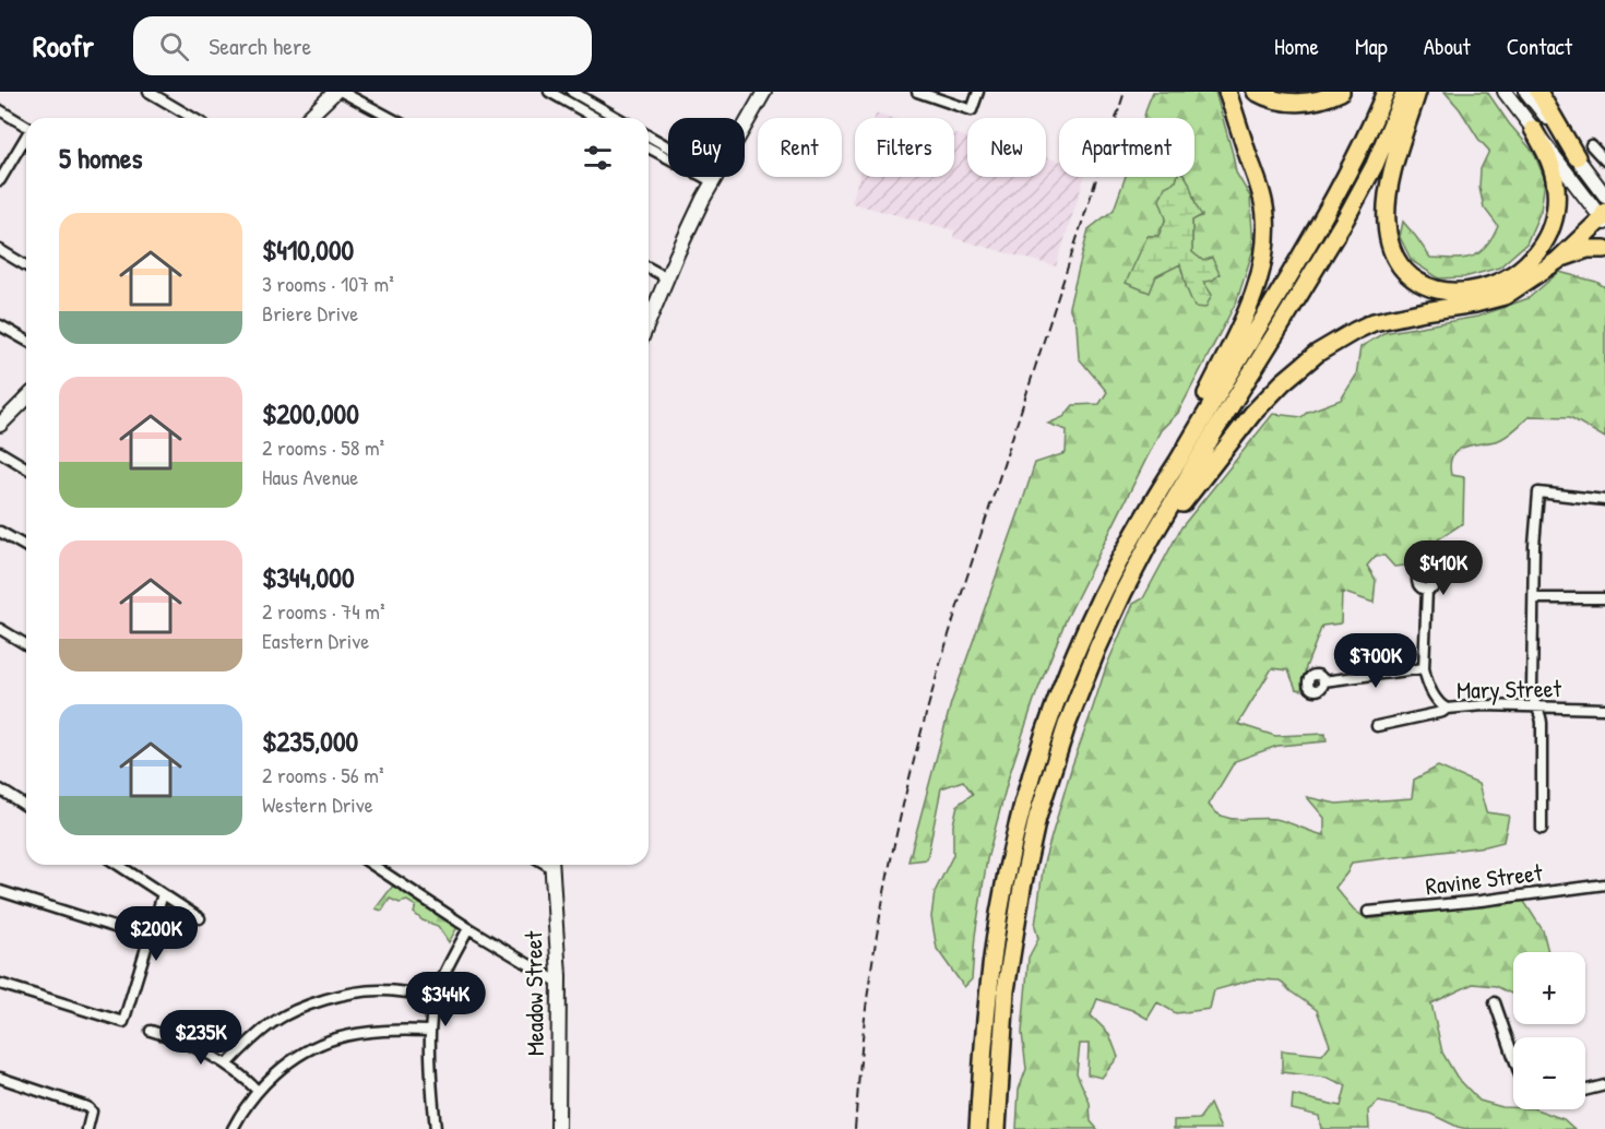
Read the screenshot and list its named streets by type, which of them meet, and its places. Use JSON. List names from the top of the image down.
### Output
{
  "streets": {
    "main road": ["Meadow Street"],
    "street": ["Mary Street", "Ravine Street"]
  },
  "page": {
    "header": "Roofr",
    "search": "Search here",
    "nav": [
      "Home",
      "Map",
      "About",
      "Contact"
    ],
    "chip": [
      "Buy",
      "Rent",
      "Filters",
      "New",
      "Apartment"
    ],
    "heading": "5 homes",
    "list": [
      {
        "name": "$410,000",
        "note": "3 rooms · 107 m² · Briere Drive"
      },
      {
        "name": "$200,000",
        "note": "2 rooms · 58 m² · Haus Avenue"
      },
      {
        "name": "$344,000",
        "note": "2 rooms · 74 m² · Eastern Drive"
      },
      {
        "name": "$235,000",
        "note": "2 rooms · 56 m² · Western Drive"
      }
    ],
    "price": [
      "$410K",
      "$700K",
      "$200K",
      "$344K",
      "$235K"
    ],
    "map_buttons": ["+", "−"]
  }
}
